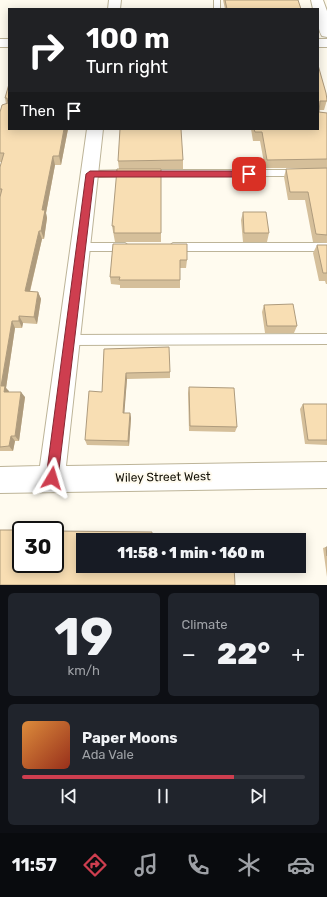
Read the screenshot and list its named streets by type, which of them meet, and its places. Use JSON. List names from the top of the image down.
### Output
{
  "streets": {
    "street": ["Wiley Street West"]
  },
  "page": {
    "turn": ["100 m", "Turn right"],
    "then": "Then",
    "limit": "30",
    "trip": "11:58 · 1 min · 160 m",
    "tile": [
      ["19", "km/h"],
      "Climate"
    ],
    "heat": ["−", "22°", "+"],
    "song": ["Paper Moons", "Ada Vale"],
    "tabs": "11:57"
  }
}
